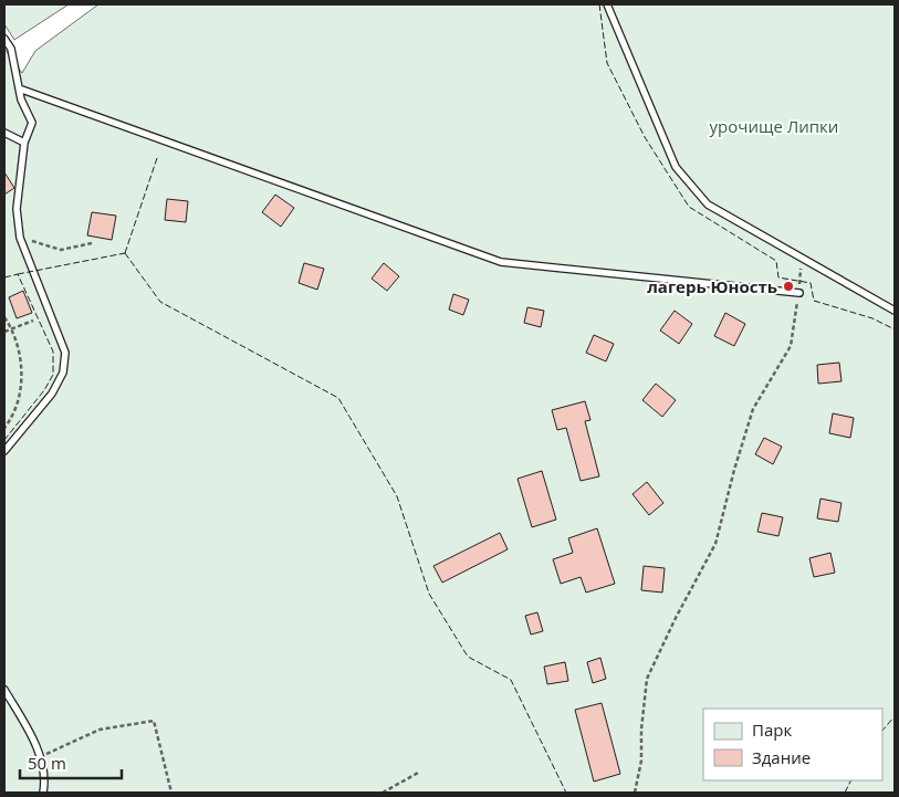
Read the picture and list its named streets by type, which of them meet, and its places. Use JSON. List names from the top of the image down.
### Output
{
  "parks": ["урочище Липки"],
  "places": ["лагерь Юность"],
  "legend": ["Парк", "Здание"],
  "scale_bar": "50 m"
}
